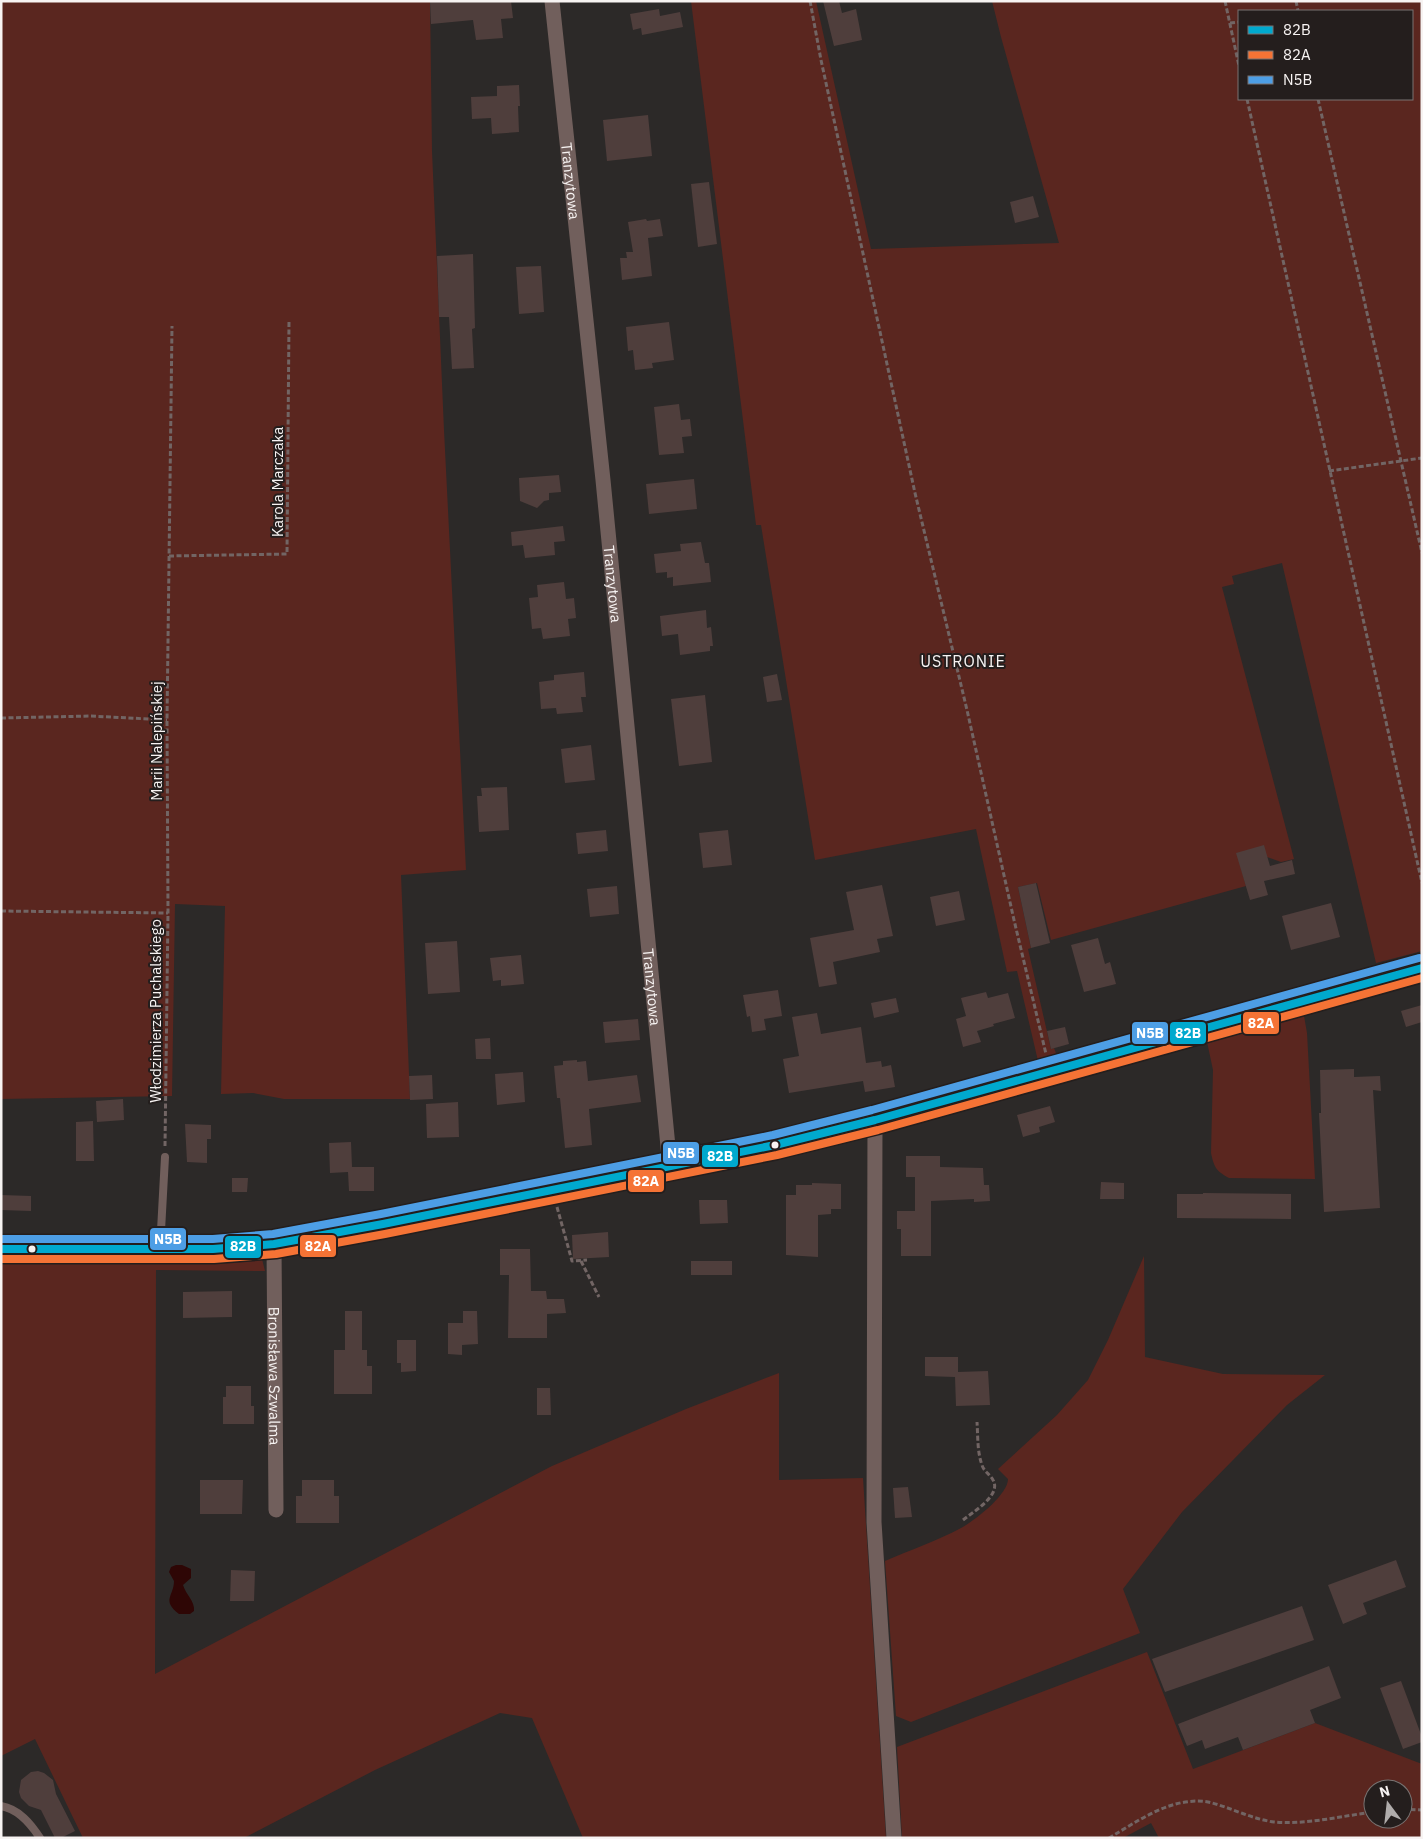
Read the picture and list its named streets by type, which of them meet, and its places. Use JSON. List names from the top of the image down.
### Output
{
  "streets": {
    "street": ["Tranzytowa", "Bronisława Szwalma"],
    "path": ["Karola Marczaka", "Marii Nalepińskiej", "Włodzimierza Puchalskiego"]
  },
  "crossings": [
    ["Karola Marczaka", "Marii Nalepińskiej"],
    ["Marii Nalepińskiej", "Włodzimierza Puchalskiego"]
  ],
  "districts": ["USTRONIE"],
  "lines": ["transit line N5B", "transit line 82B", "transit line 82A"],
  "legend": ["82B", "82A", "N5B"],
  "north": "top"
}
